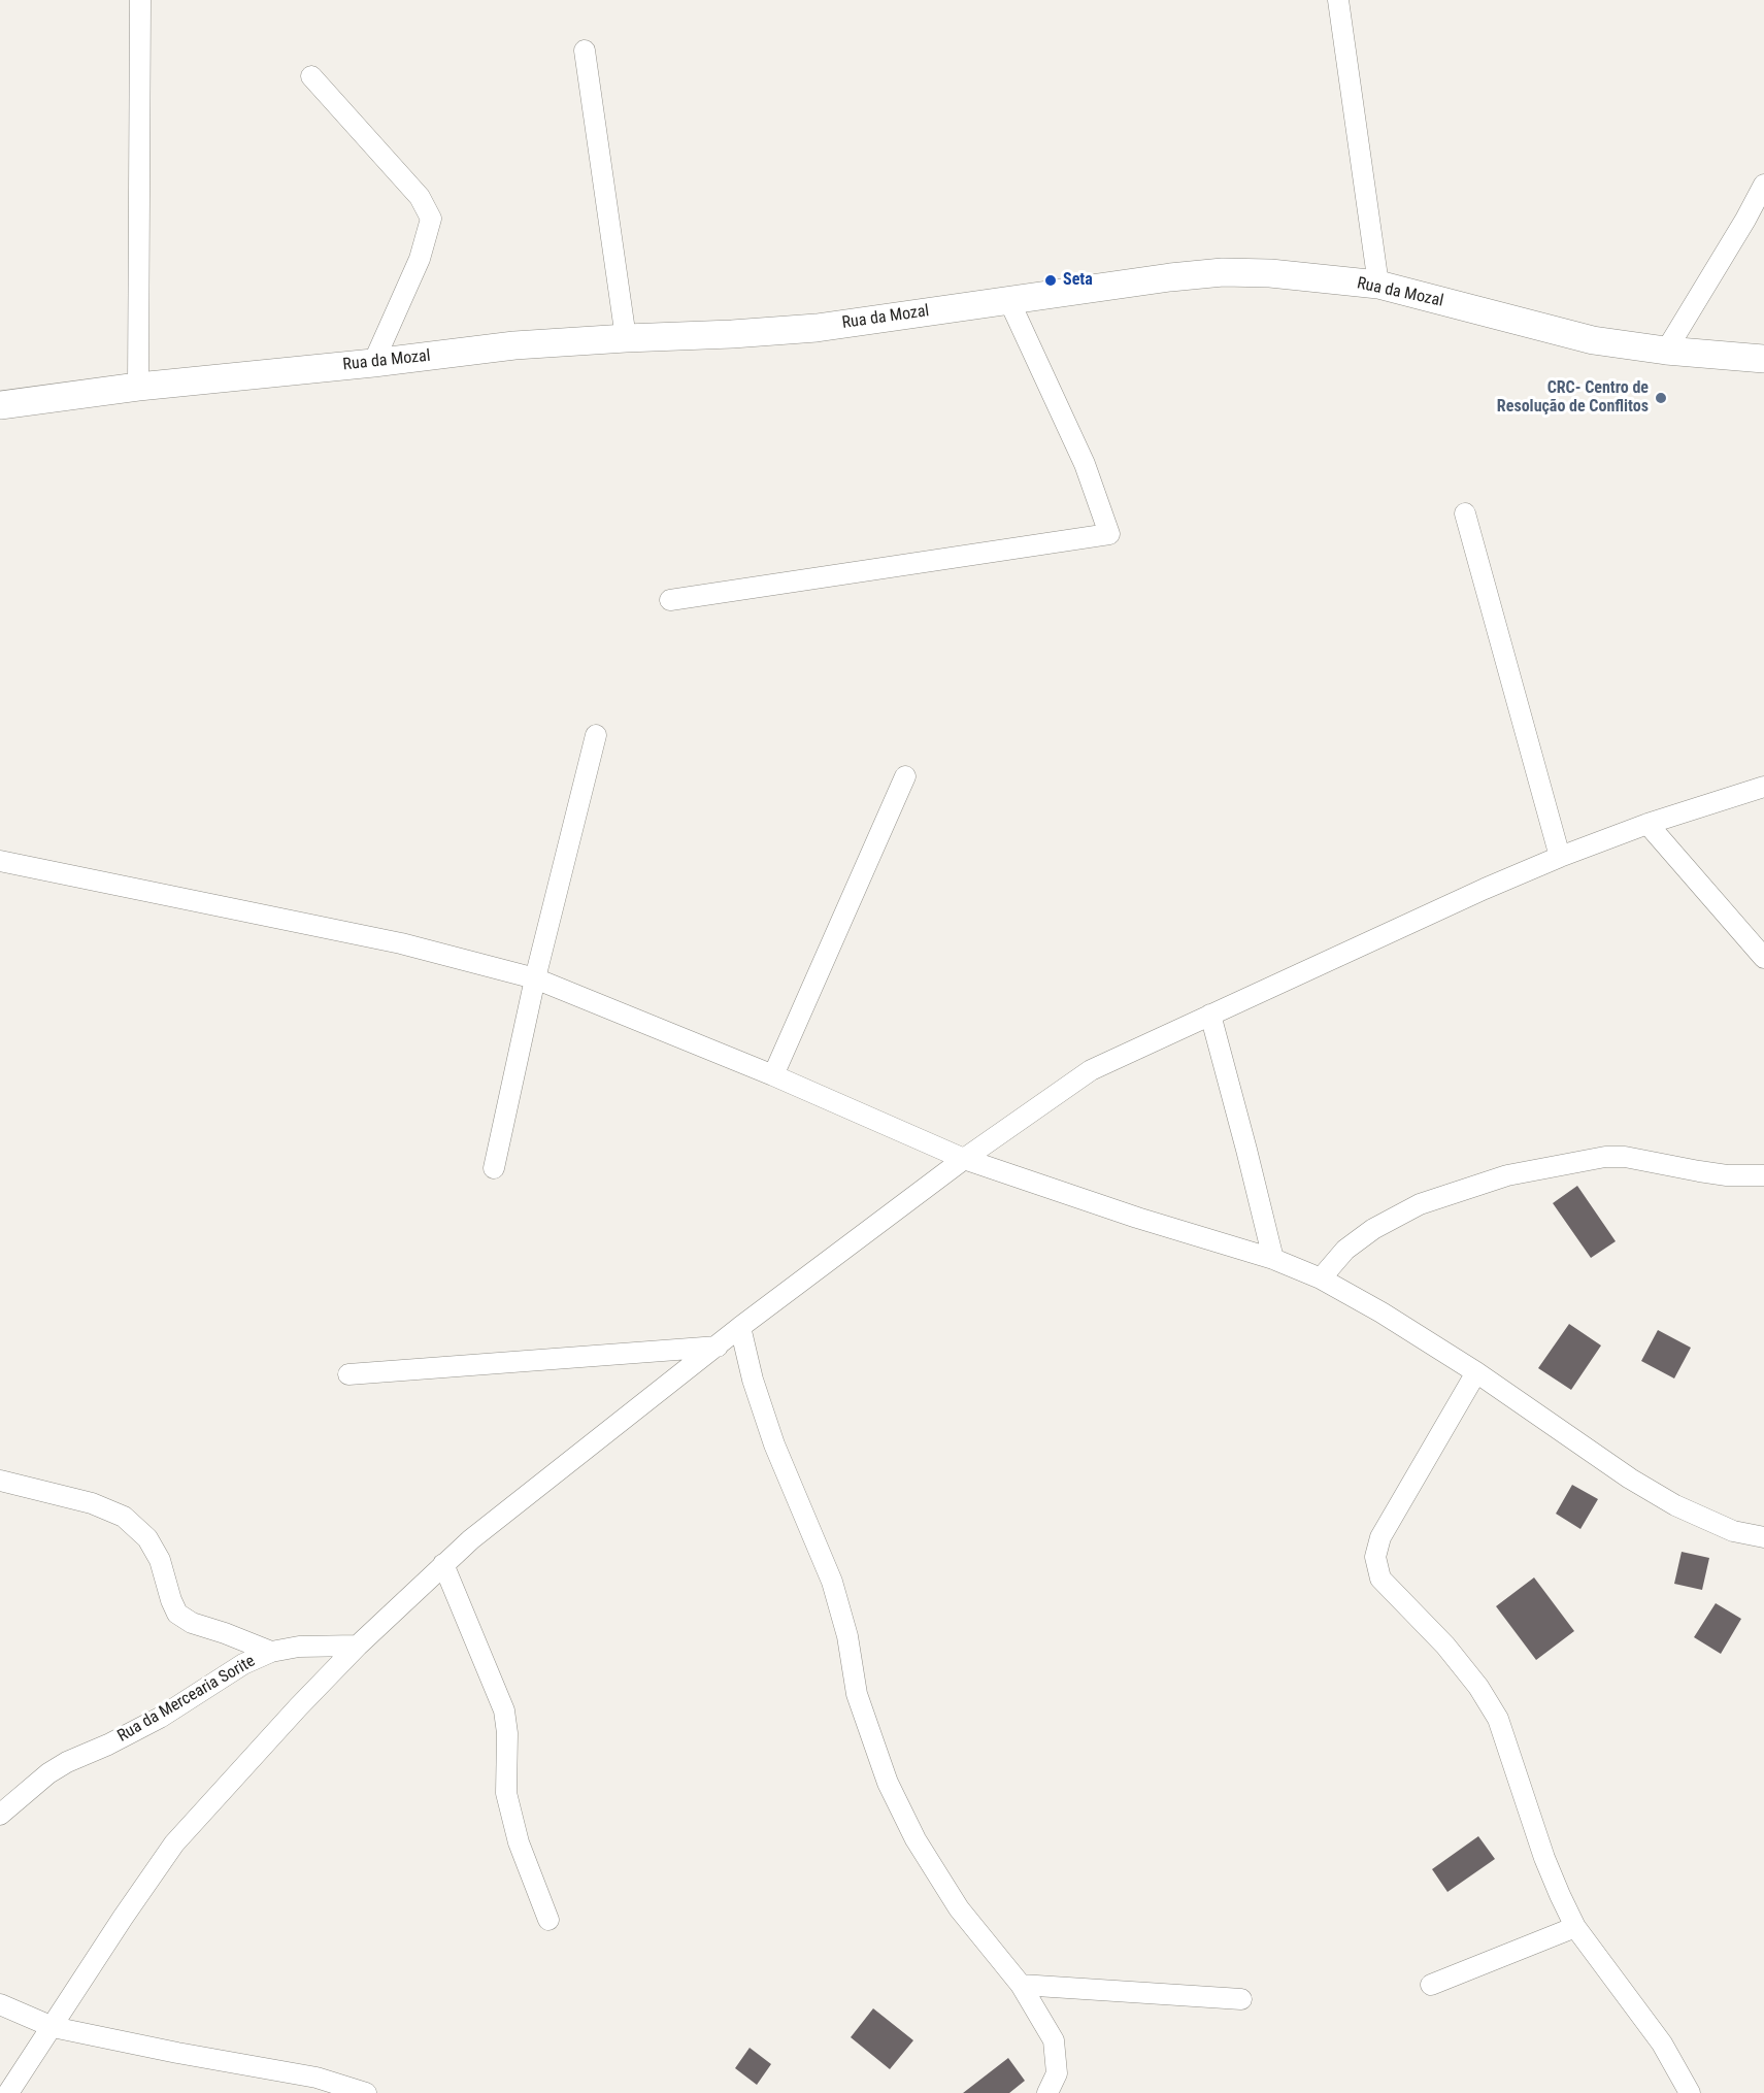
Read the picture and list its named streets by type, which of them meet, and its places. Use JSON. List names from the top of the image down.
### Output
{
  "streets": {
    "main road": ["Rua da Mozal"],
    "street": ["Rua da Mercearia Sorite"]
  },
  "places": ["Seta", "CRC- Centro de Resolução de Conflitos"]
}
